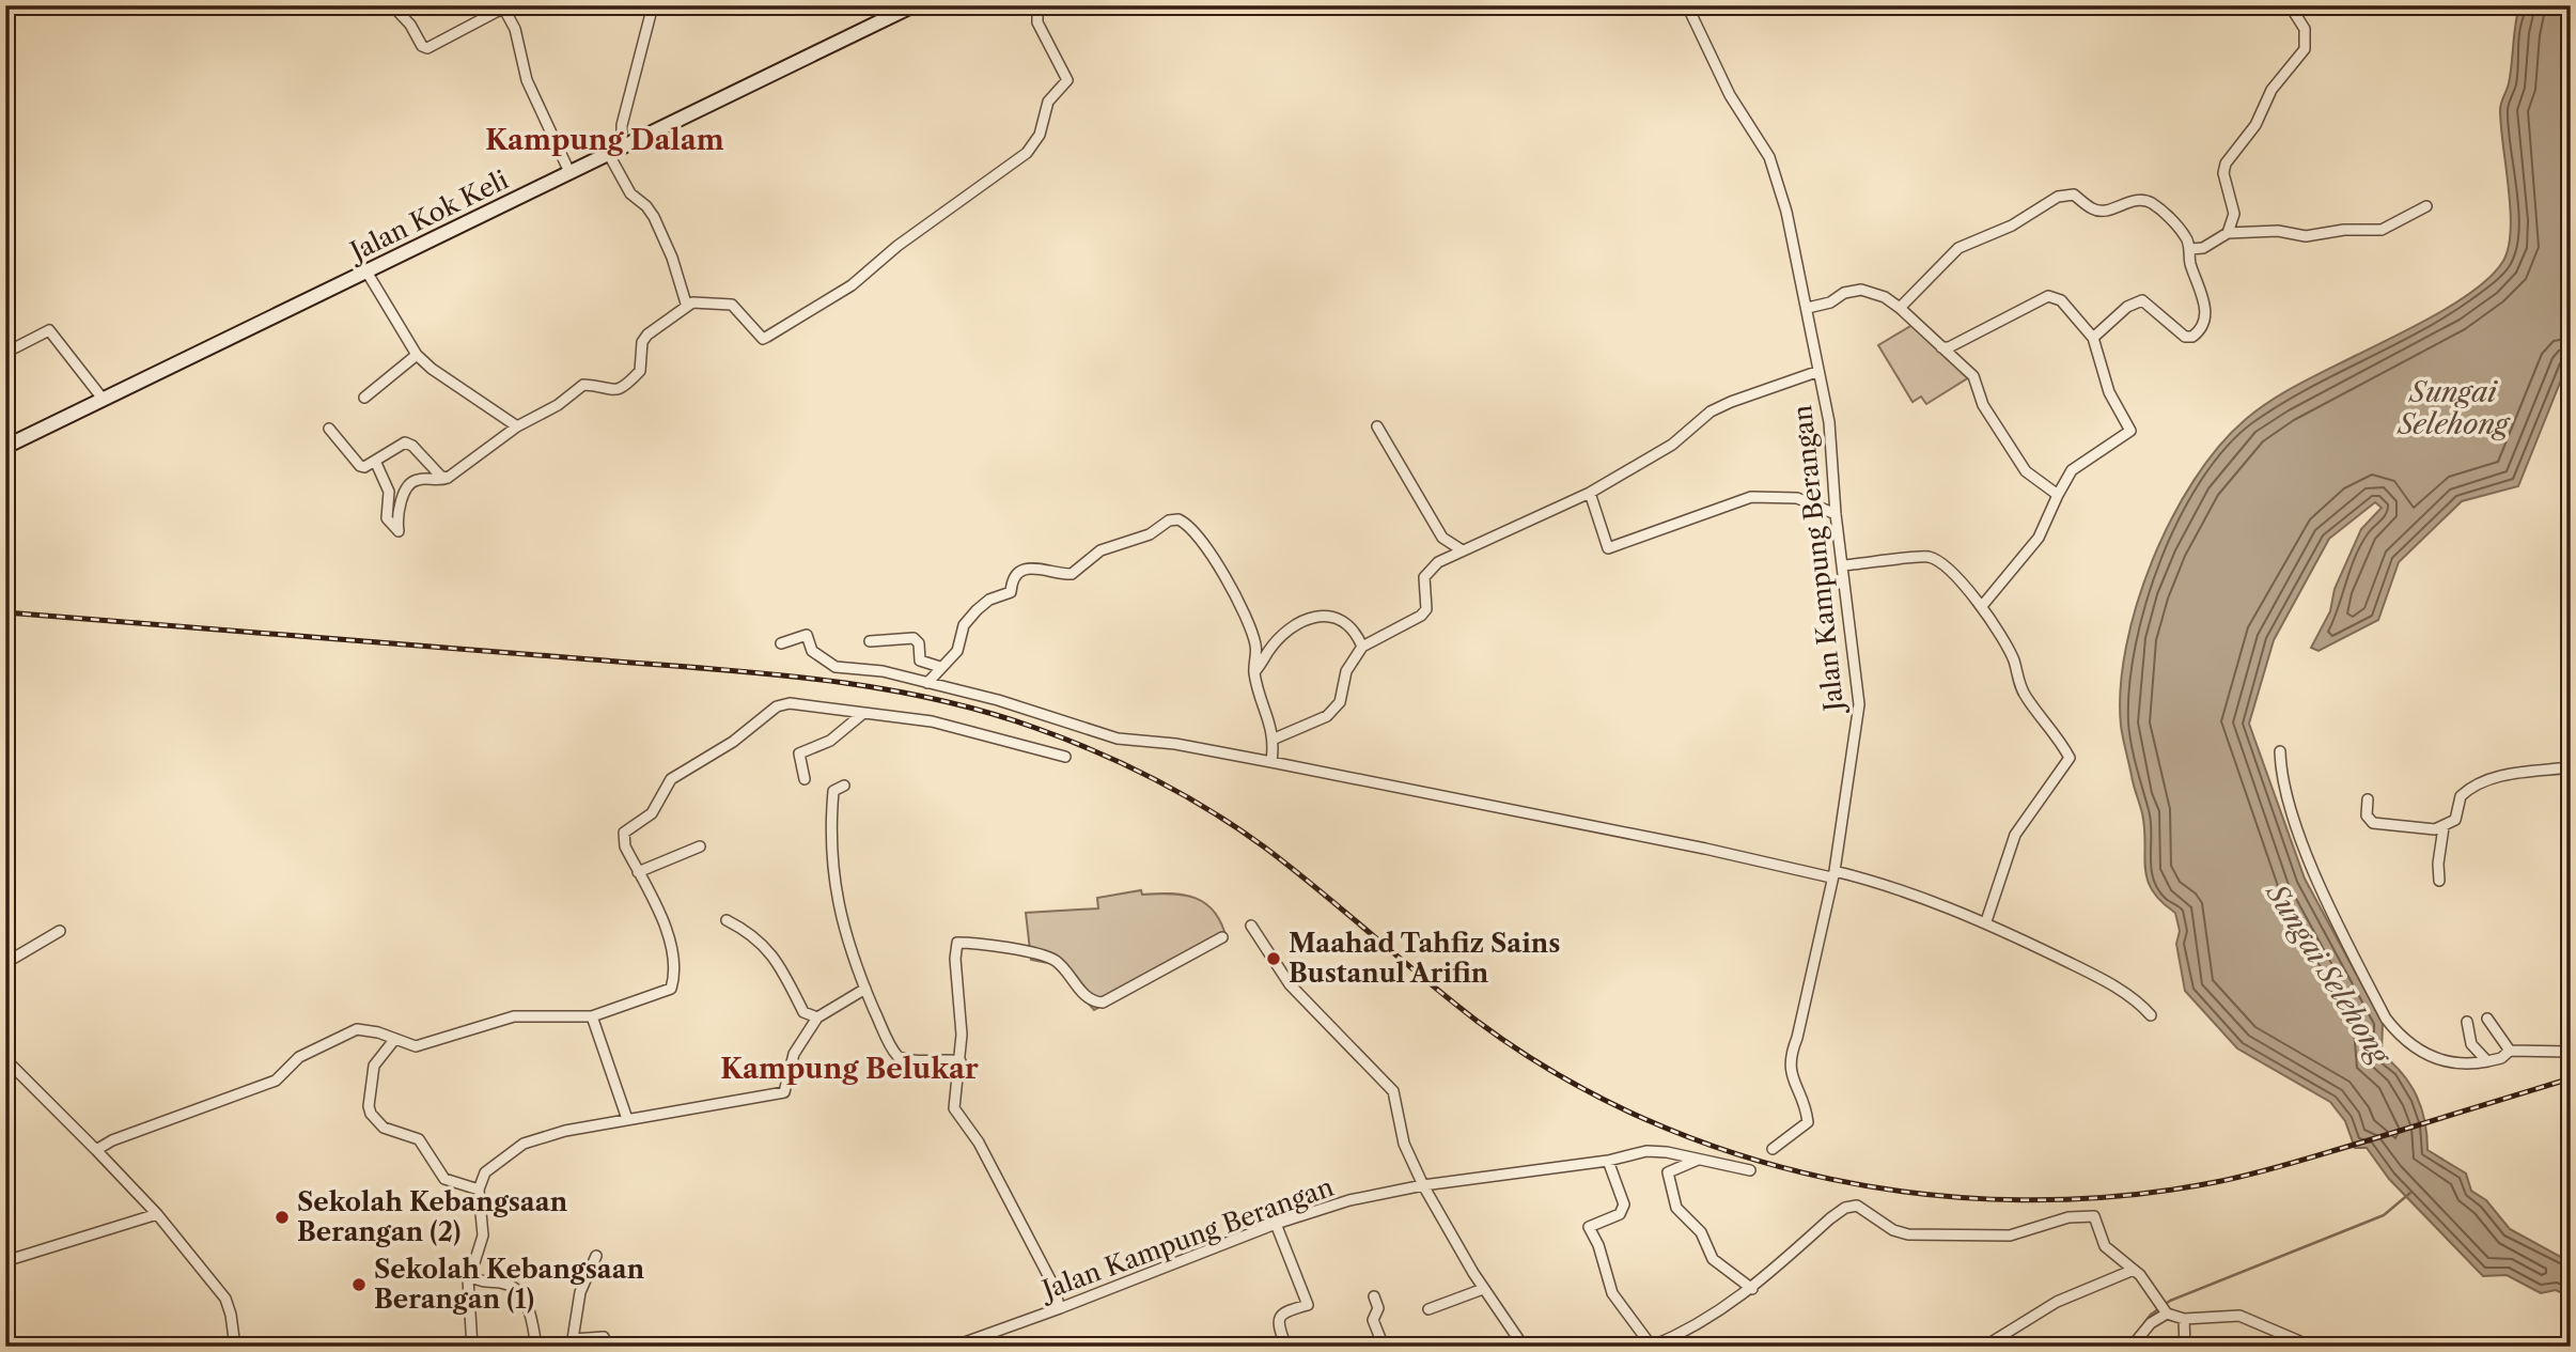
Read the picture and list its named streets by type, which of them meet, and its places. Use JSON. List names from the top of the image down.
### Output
{
  "streets": {
    "street": ["Jalan Kok Keli", "Jalan Kampung Berangan"]
  },
  "districts": ["Kampung Dalam", "Kampung Belukar"],
  "water": ["Sungai Selehong"],
  "places": ["Maahad Tahfiz Sains Bustanul Arifin", "Sekolah Kebangsaan Berangan (2)", "Sekolah Kebangsaan Berangan (1)"]
}
